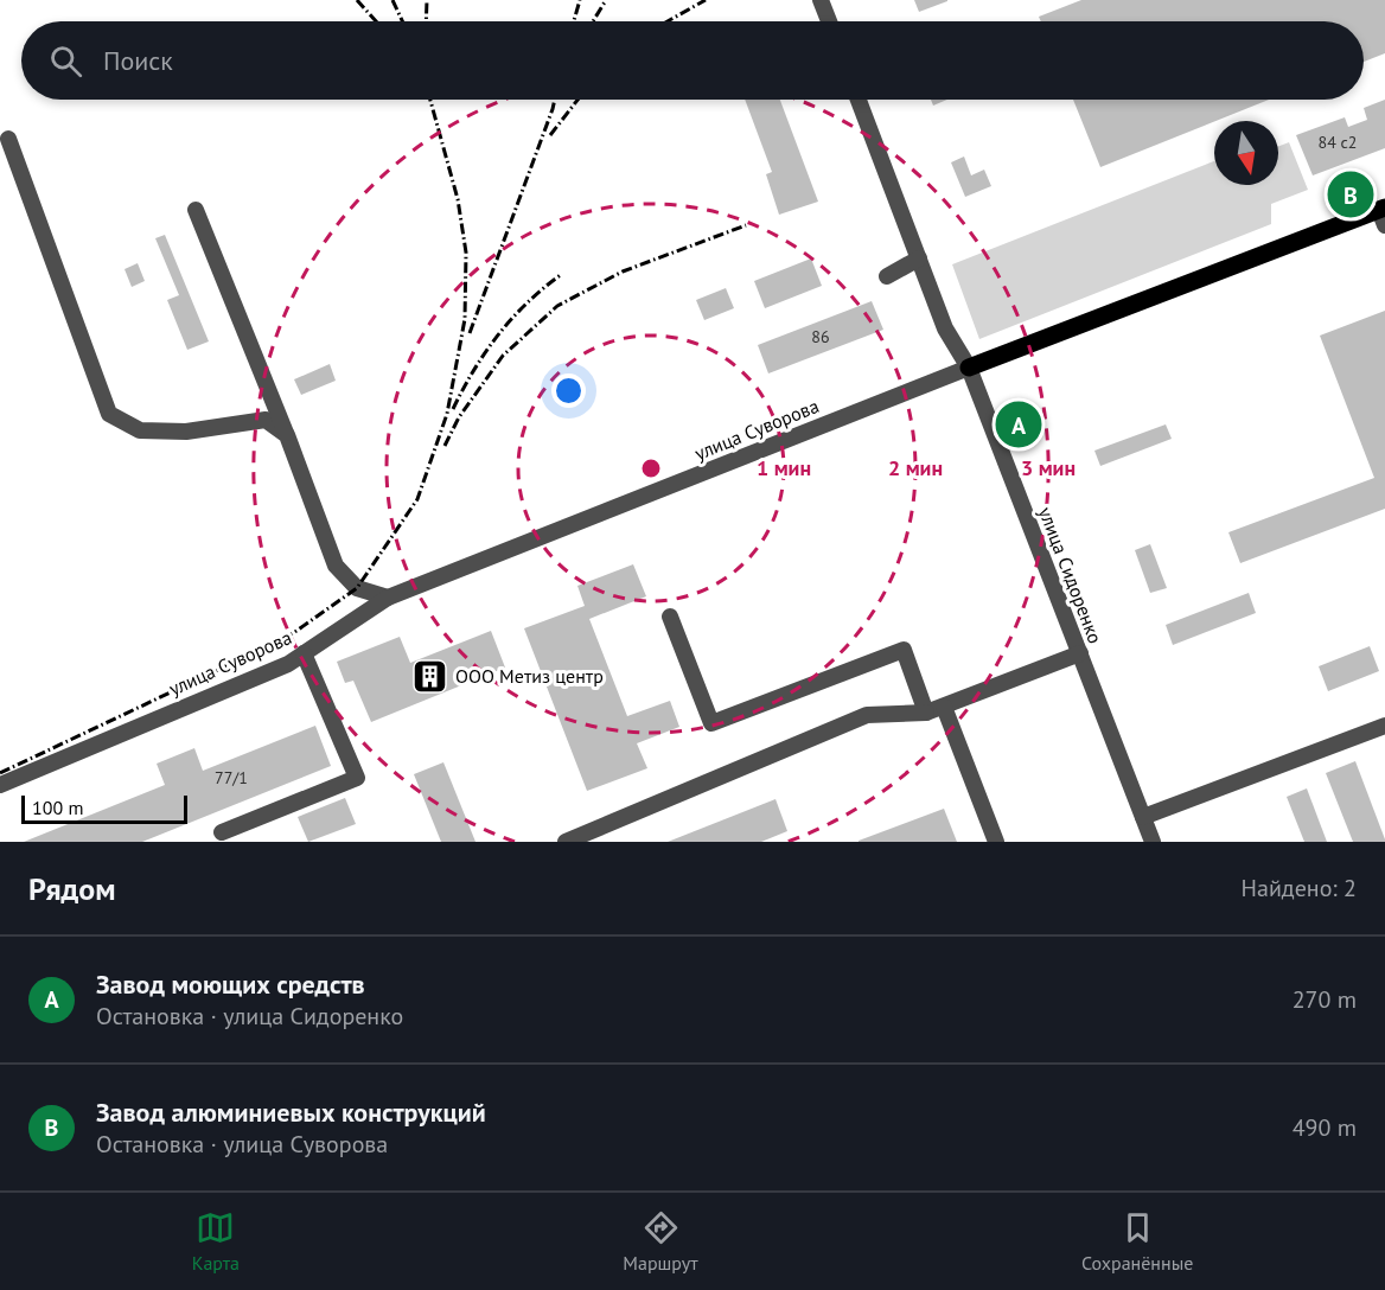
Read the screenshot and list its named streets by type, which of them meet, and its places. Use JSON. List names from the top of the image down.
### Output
{
  "streets": {
    "main road": ["улица Суворова"],
    "street": ["улица Сидоренко"]
  },
  "crossings": [
    ["улица Суворова", "улица Сидоренко"]
  ],
  "places": {
    "building": ["ООО Метиз центр"]
  },
  "house_numbers": ["84 с2", "86", "77/1"],
  "scale_bar": "100 m",
  "north": "bottom",
  "page": {
    "search": "Поиск",
    "pins": ["B", "A"],
    "scale": "100 m",
    "heading": ["Рядом", "Найдено: 2"],
    "list": [
      {
        "mark": "A",
        "name": "Завод моющих средств",
        "note": "Остановка · улица Сидоренко",
        "value": "270 m"
      },
      {
        "mark": "B",
        "name": "Завод алюминиевых конструкций",
        "note": "Остановка · улица Суворова",
        "value": "490 m"
      }
    ],
    "nav": ["Карта", "Маршрут", "Сохранённые"]
  },
  "rings": ["1 мин", "2 мин", "3 мин"]
}
